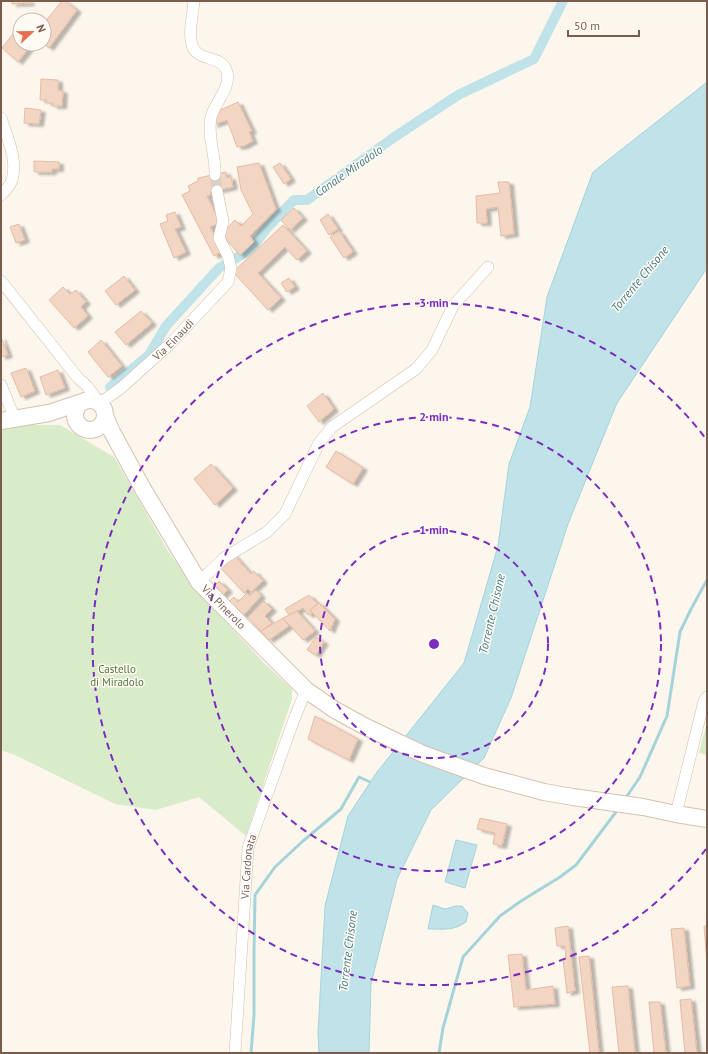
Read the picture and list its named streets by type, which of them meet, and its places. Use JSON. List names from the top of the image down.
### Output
{
  "streets": {
    "street": ["Via Einaudi", "Via Pinerolo", "Via Cardonata"]
  },
  "crossings": [
    ["Via Einaudi", "Via Pinerolo"],
    ["Via Pinerolo", "Via Cardonata"]
  ],
  "water": ["Canale Miradolo", "Torrente Chisone"],
  "parks": ["Castello di Miradolo"],
  "scale_bar": "50 m",
  "north": "right",
  "rings": ["3 min", "2 min", "1 min"]
}
